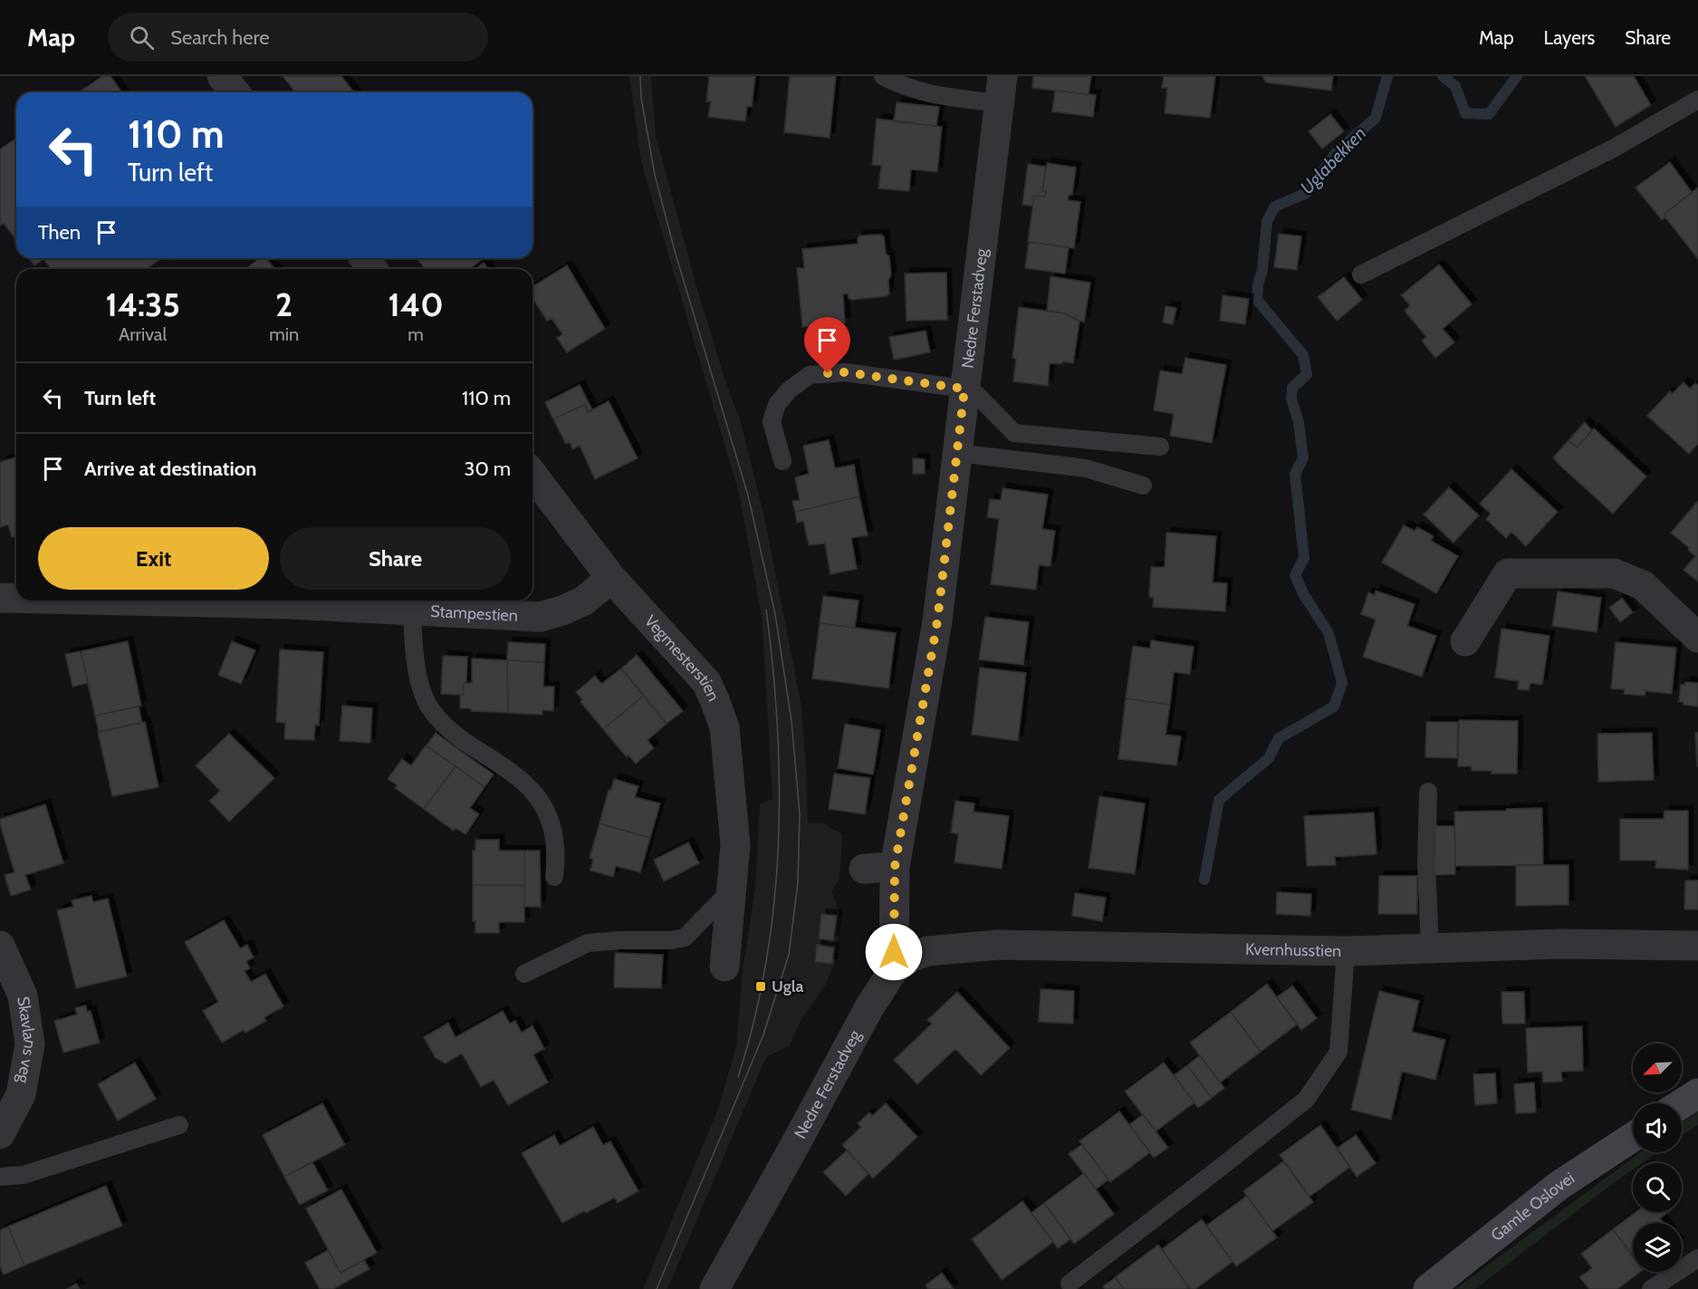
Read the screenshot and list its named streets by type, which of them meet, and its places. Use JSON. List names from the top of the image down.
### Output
{
  "streets": {
    "street": [
      "Nedre Ferstadveg",
      "Stampestien",
      "Vegmesterstien",
      "Kvernhusstien",
      "Skavlans veg",
      "Gamle Oslovei"
    ]
  },
  "crossings": [
    ["Nedre Ferstadveg", "Kvernhusstien"],
    ["Stampestien", "Vegmesterstien"]
  ],
  "water": ["Uglabekken"],
  "places": {
    "transit": ["Ugla"]
  },
  "north": "bottom left",
  "page": {
    "header": "Map",
    "search": "Search here",
    "nav": ["Map", "Layers", "Share"],
    "turn": ["110 m", "Turn left"],
    "then": "Then",
    "eta": [
      "14:35",
      "Arrival",
      "2",
      "min",
      "140",
      "m"
    ],
    "list": [
      {
        "name": "Turn left",
        "value": "110 m"
      },
      {
        "name": "Arrive at destination",
        "value": "30 m"
      }
    ],
    "buttons": ["Exit", "Share"]
  }
}
